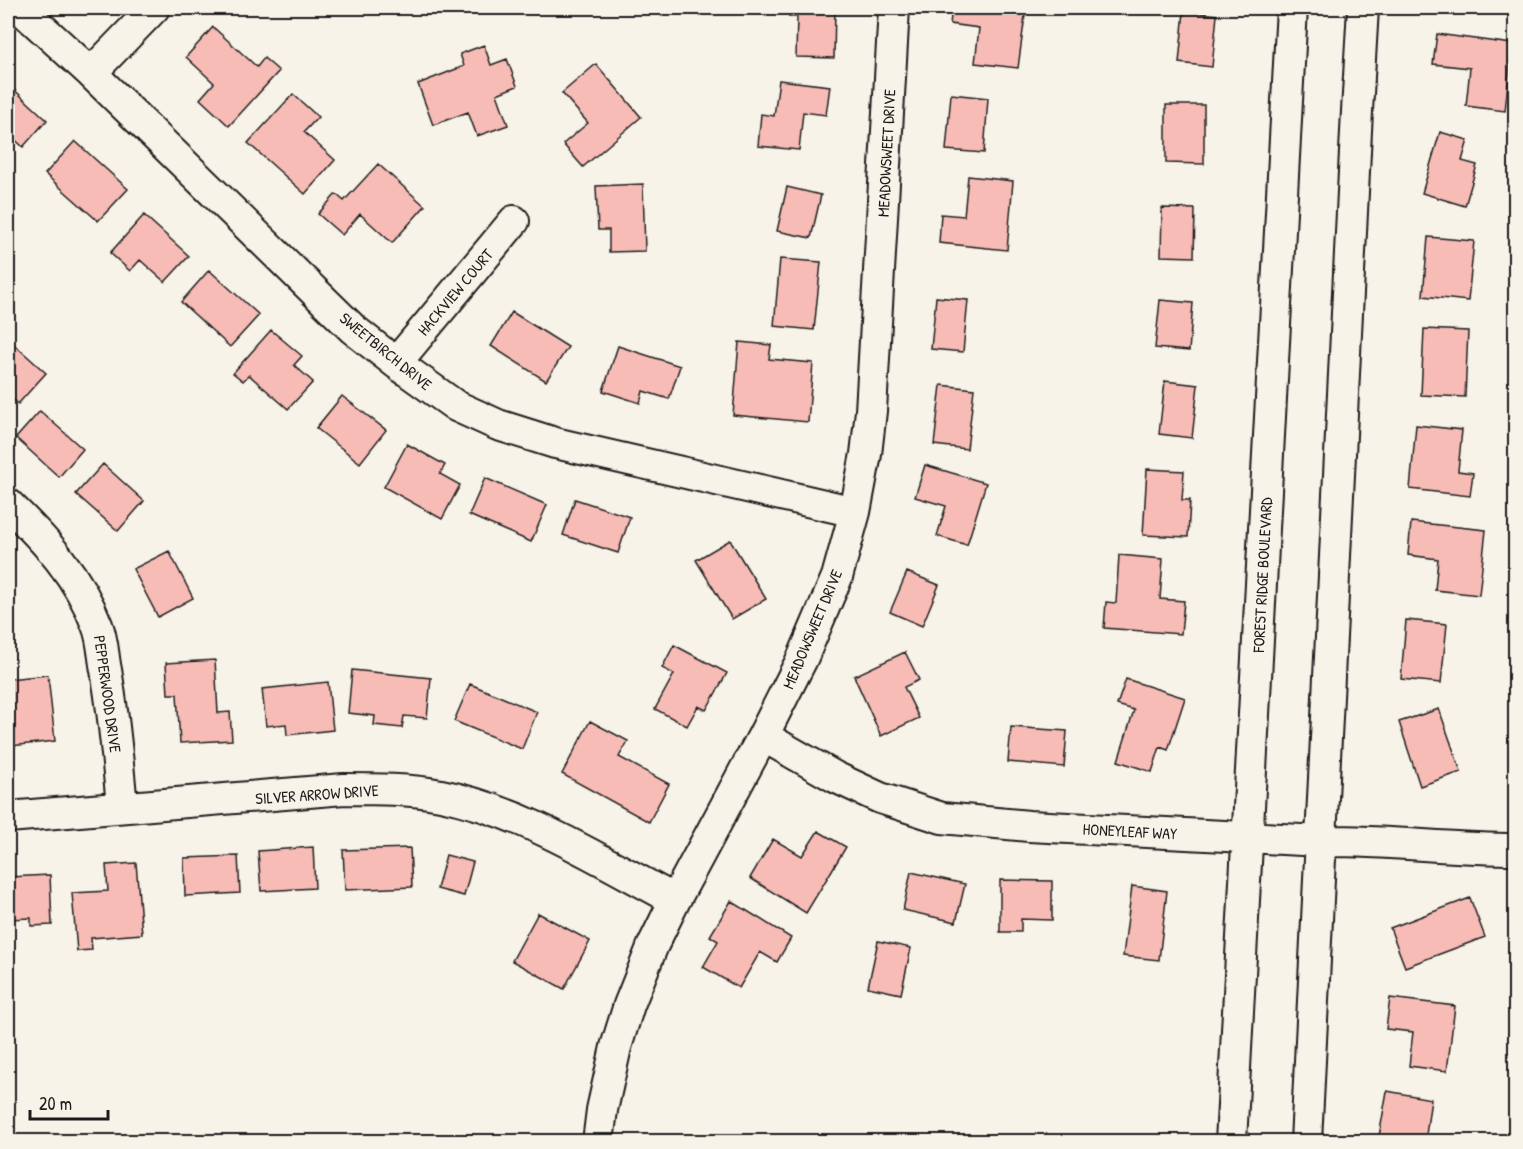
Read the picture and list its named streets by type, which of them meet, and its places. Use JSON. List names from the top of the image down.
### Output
{
  "streets": {
    "street": [
      "MEADOWSWEET DRIVE",
      "HACKVIEW COURT",
      "SWEETBIRCH DRIVE",
      "FOREST RIDGE BOULEVARD",
      "PEPPERWOOD DRIVE",
      "SILVER ARROW DRIVE",
      "HONEYLEAF WAY"
    ]
  },
  "crossings": [
    ["MEADOWSWEET DRIVE", "SWEETBIRCH DRIVE"],
    ["MEADOWSWEET DRIVE", "SILVER ARROW DRIVE"],
    ["MEADOWSWEET DRIVE", "HONEYLEAF WAY"],
    ["HACKVIEW COURT", "SWEETBIRCH DRIVE"],
    ["FOREST RIDGE BOULEVARD", "HONEYLEAF WAY"],
    ["PEPPERWOOD DRIVE", "SILVER ARROW DRIVE"]
  ],
  "scale_bar": "20 m"
}
